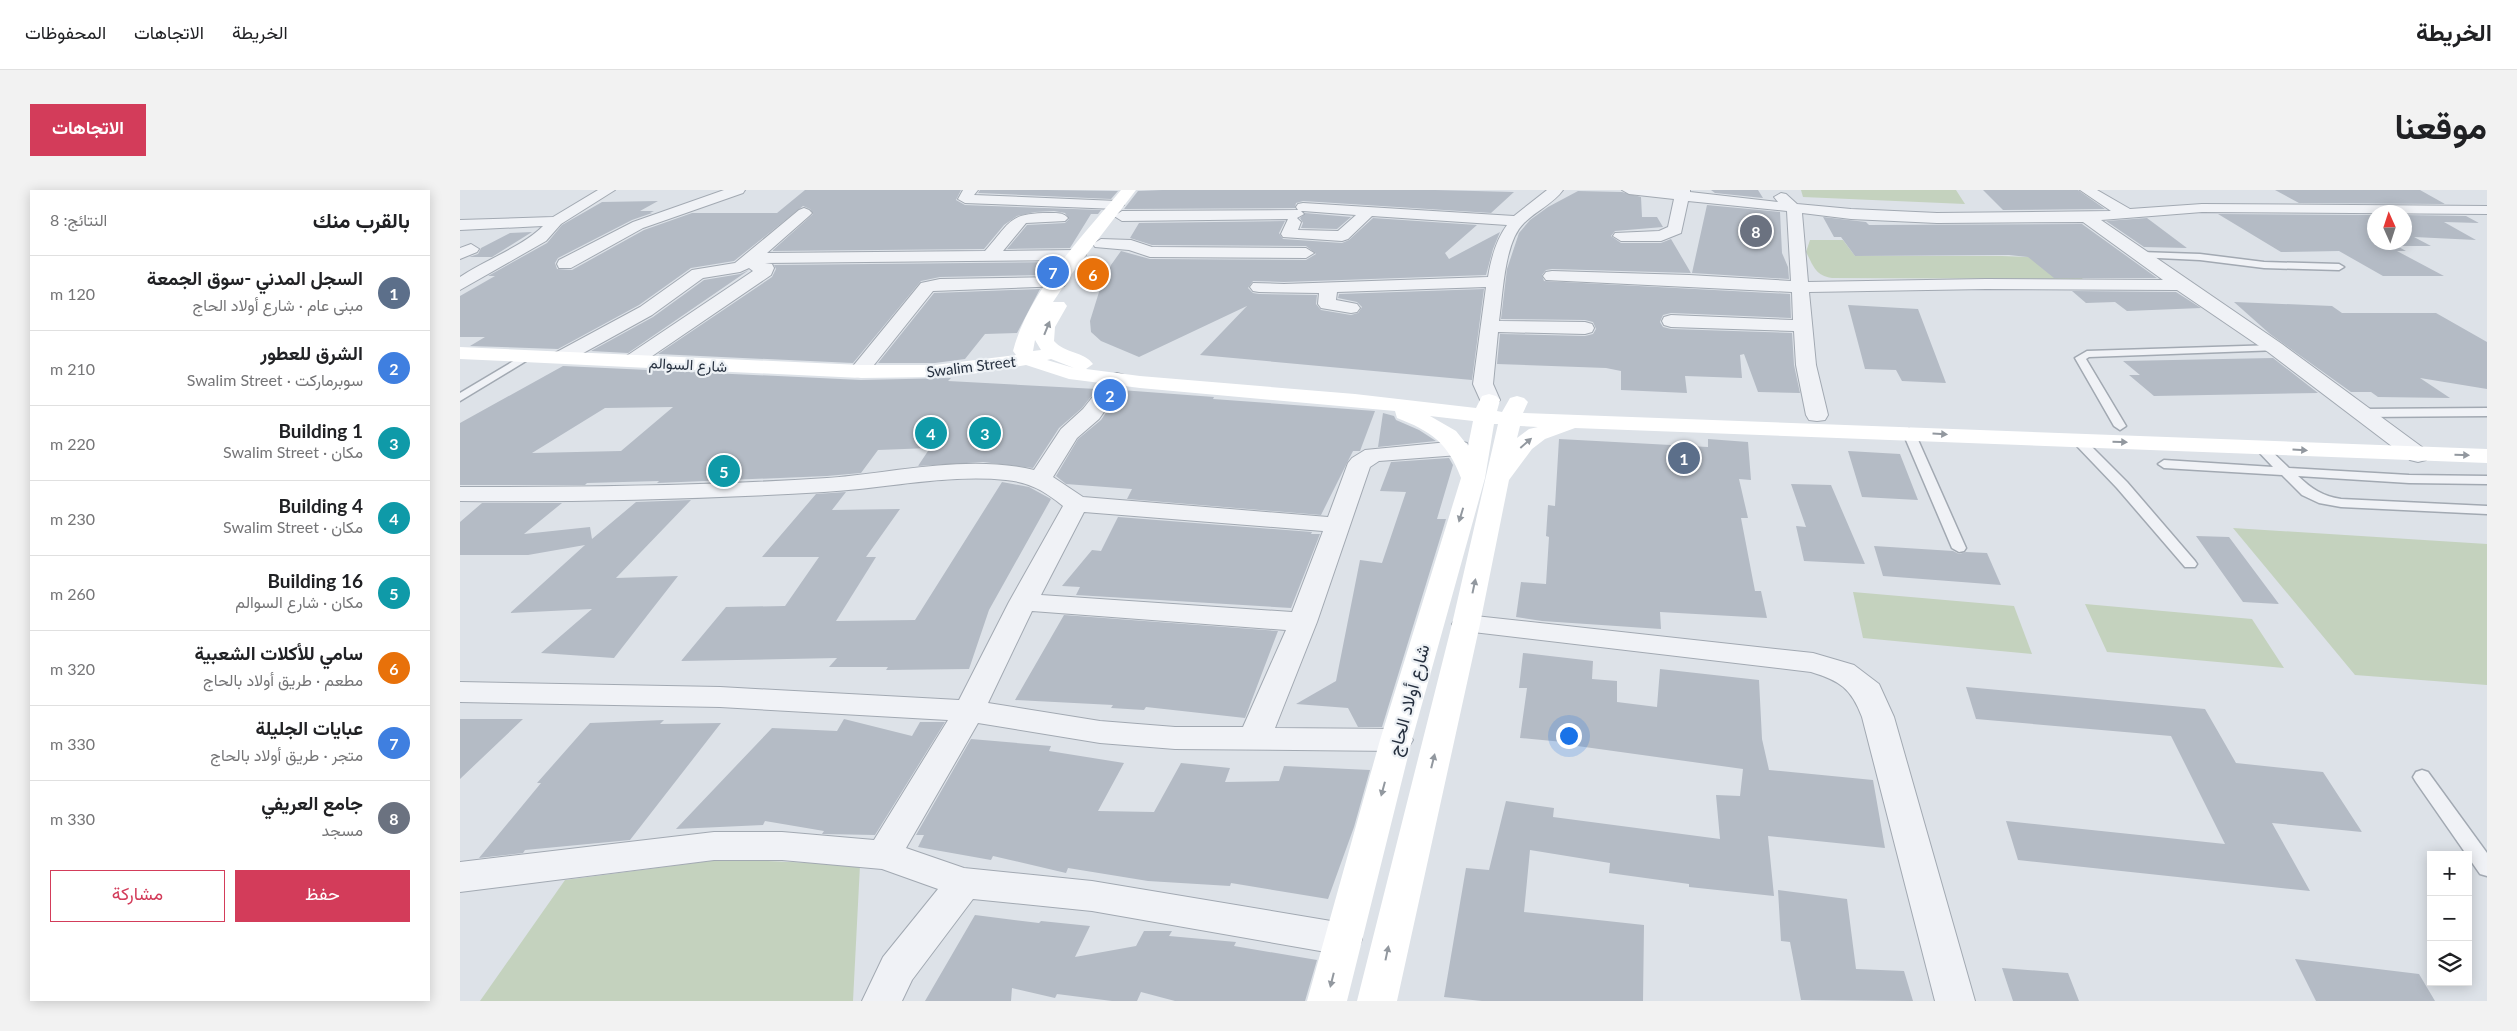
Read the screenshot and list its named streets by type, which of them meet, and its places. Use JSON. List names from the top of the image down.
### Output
{
  "streets": {
    "main road": ["شارع السوالم", "Swalim Street", "شارع أولاد الحاج"]
  },
  "crossings": [
    ["شارع السوالم", "Swalim Street"]
  ],
  "north": "top",
  "page": {
    "header": "الخريطة",
    "nav": ["الخريطة", "الاتجاهات", "المحفوظات"],
    "title": "موقعنا",
    "buttons": [
      "الاتجاهات",
      ["حفظ", "مشاركة"]
    ],
    "heading": ["بالقرب منك", "النتائج: 8"],
    "pins": [
      "8",
      "7",
      "6",
      "2",
      "3",
      "4",
      "1",
      "5"
    ],
    "list": [
      {
        "mark": "1",
        "name": "السجل المدني -سوق الجمعة",
        "note": "مبنى عام · شارع أولاد الحاج",
        "value": "120 m"
      },
      {
        "mark": "2",
        "name": "الشرق للعطور",
        "note": "سوبرماركت · Swalim Street",
        "value": "210 m"
      },
      {
        "mark": "3",
        "name": "Building 1",
        "note": "مكان · Swalim Street",
        "value": "220 m"
      },
      {
        "mark": "4",
        "name": "Building 4",
        "note": "مكان · Swalim Street",
        "value": "230 m"
      },
      {
        "mark": "5",
        "name": "Building 16",
        "note": "مكان · شارع السوالم",
        "value": "260 m"
      },
      {
        "mark": "6",
        "name": "سامي للأكلات الشعبية",
        "note": "مطعم · طريق أولاد بالحاج",
        "value": "320 m"
      },
      {
        "mark": "7",
        "name": "عبايات الجليلة",
        "note": "متجر · طريق أولاد بالحاج",
        "value": "330 m"
      },
      {
        "mark": "8",
        "name": "جامع العريفي",
        "note": "مسجد",
        "value": "330 m"
      }
    ],
    "map_buttons": ["+", "−"]
  }
}
